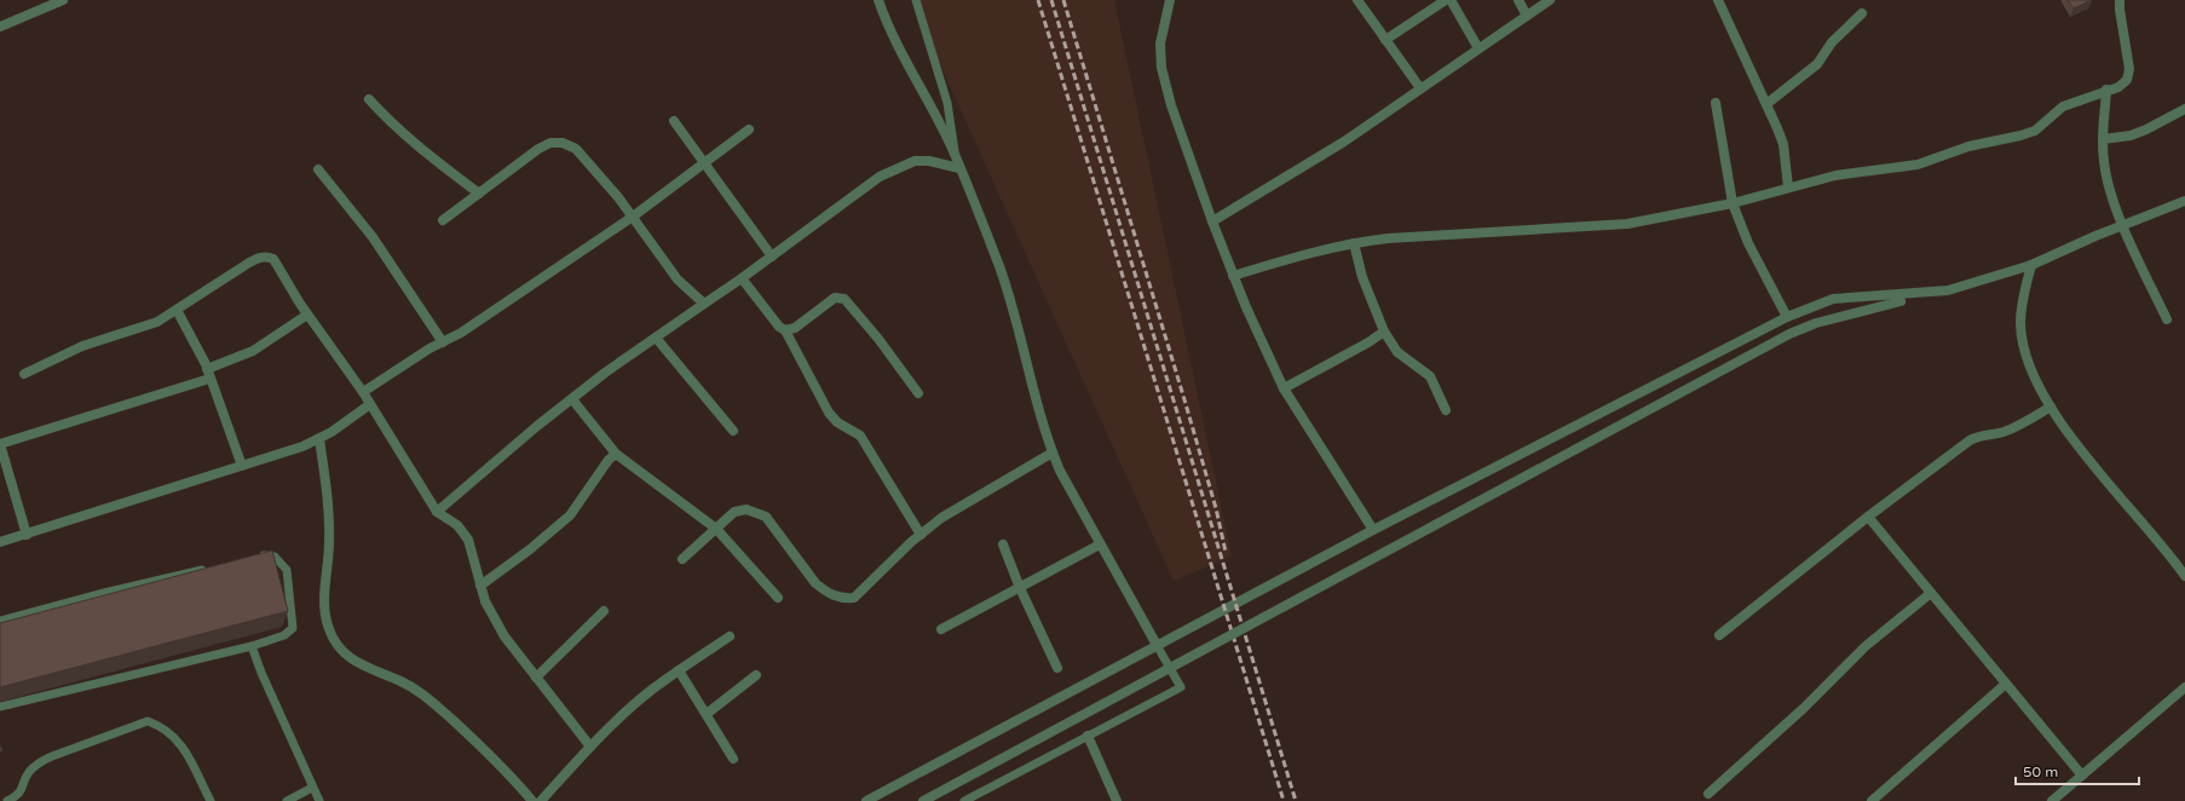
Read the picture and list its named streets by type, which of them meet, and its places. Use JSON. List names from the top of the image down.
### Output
{
  "scale_bar": "50 m"
}
